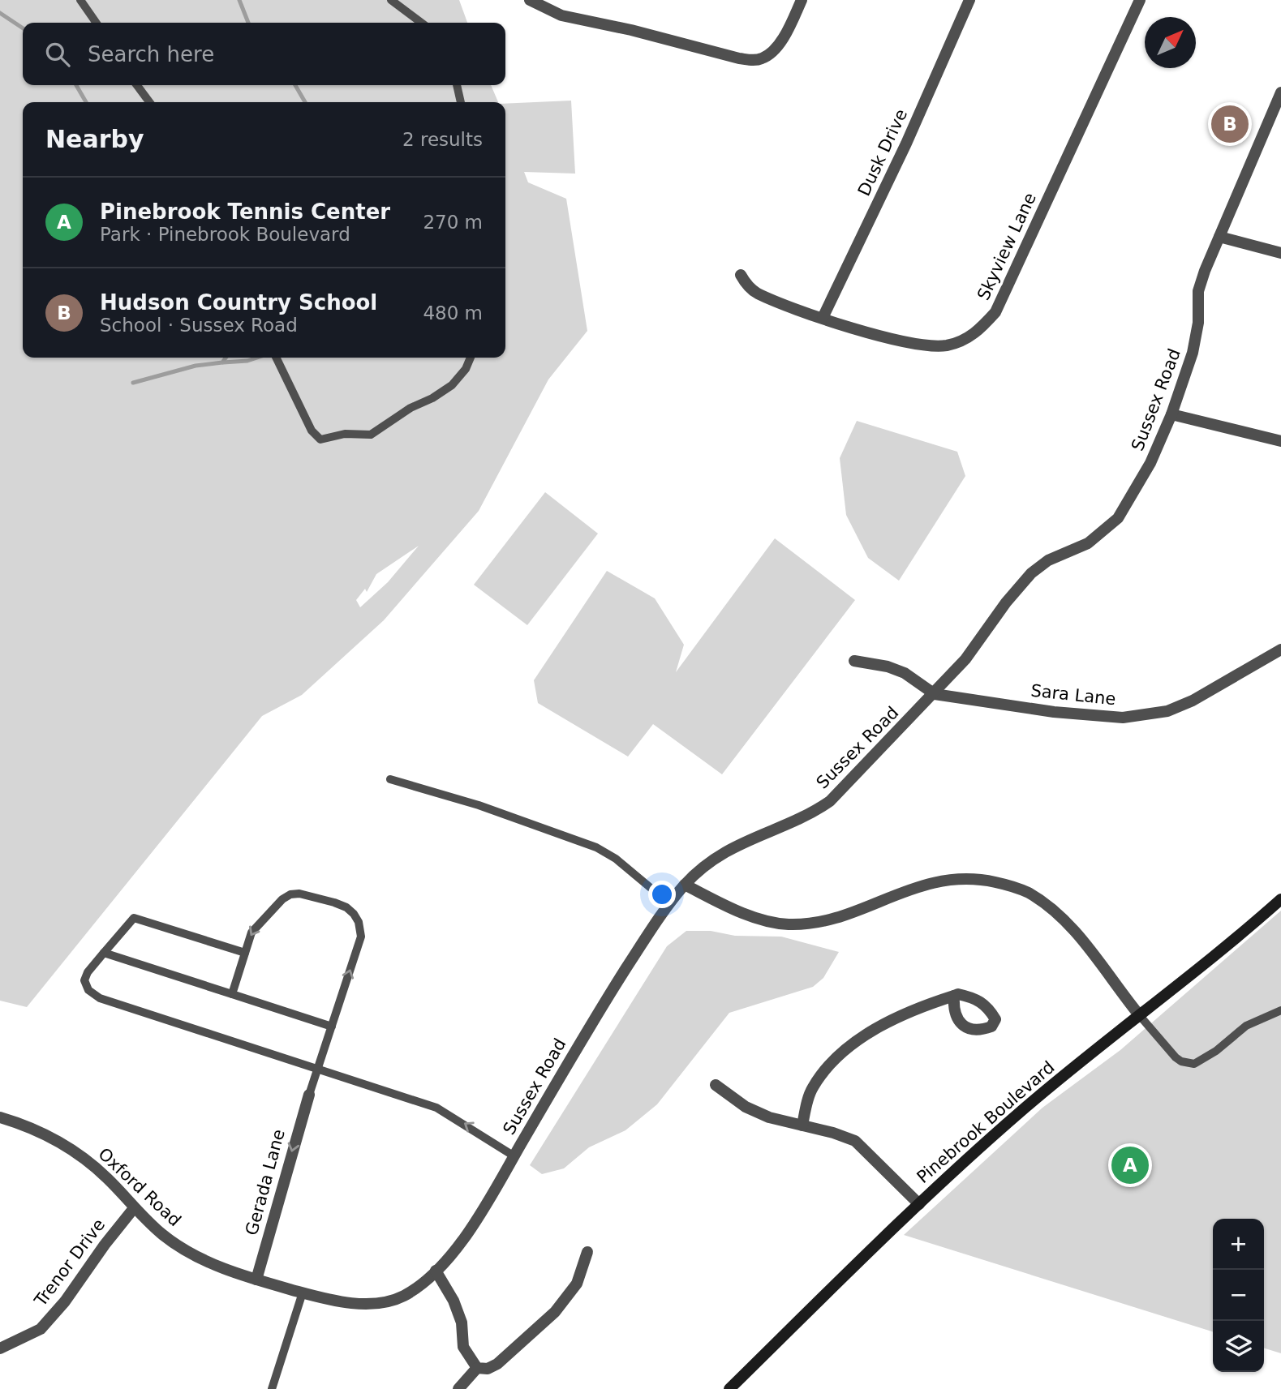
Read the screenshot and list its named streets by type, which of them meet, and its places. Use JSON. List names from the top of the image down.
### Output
{
  "streets": {
    "street": [
      "Dusk Drive",
      "Skyview Lane",
      "Sussex Road",
      "Sara Lane",
      "Pinebrook Boulevard",
      "Gerada Lane",
      "Oxford Road",
      "Trenor Drive"
    ]
  },
  "crossings": [
    ["Dusk Drive", "Skyview Lane"],
    ["Sussex Road", "Sara Lane"],
    ["Sussex Road", "Gerada Lane"],
    ["Sussex Road", "Oxford Road"],
    ["Gerada Lane", "Oxford Road"],
    ["Oxford Road", "Trenor Drive"]
  ],
  "one_way": ["Gerada Lane"],
  "north": "top right",
  "page": {
    "search": "Search here",
    "pins": ["B", "A"],
    "heading": ["Nearby", "2 results"],
    "list": [
      {
        "mark": "A",
        "name": "Pinebrook Tennis Center",
        "note": "Park · Pinebrook Boulevard",
        "value": "270 m"
      },
      {
        "mark": "B",
        "name": "Hudson Country School",
        "note": "School · Sussex Road",
        "value": "480 m"
      }
    ],
    "map_buttons": ["+", "−"]
  }
}
